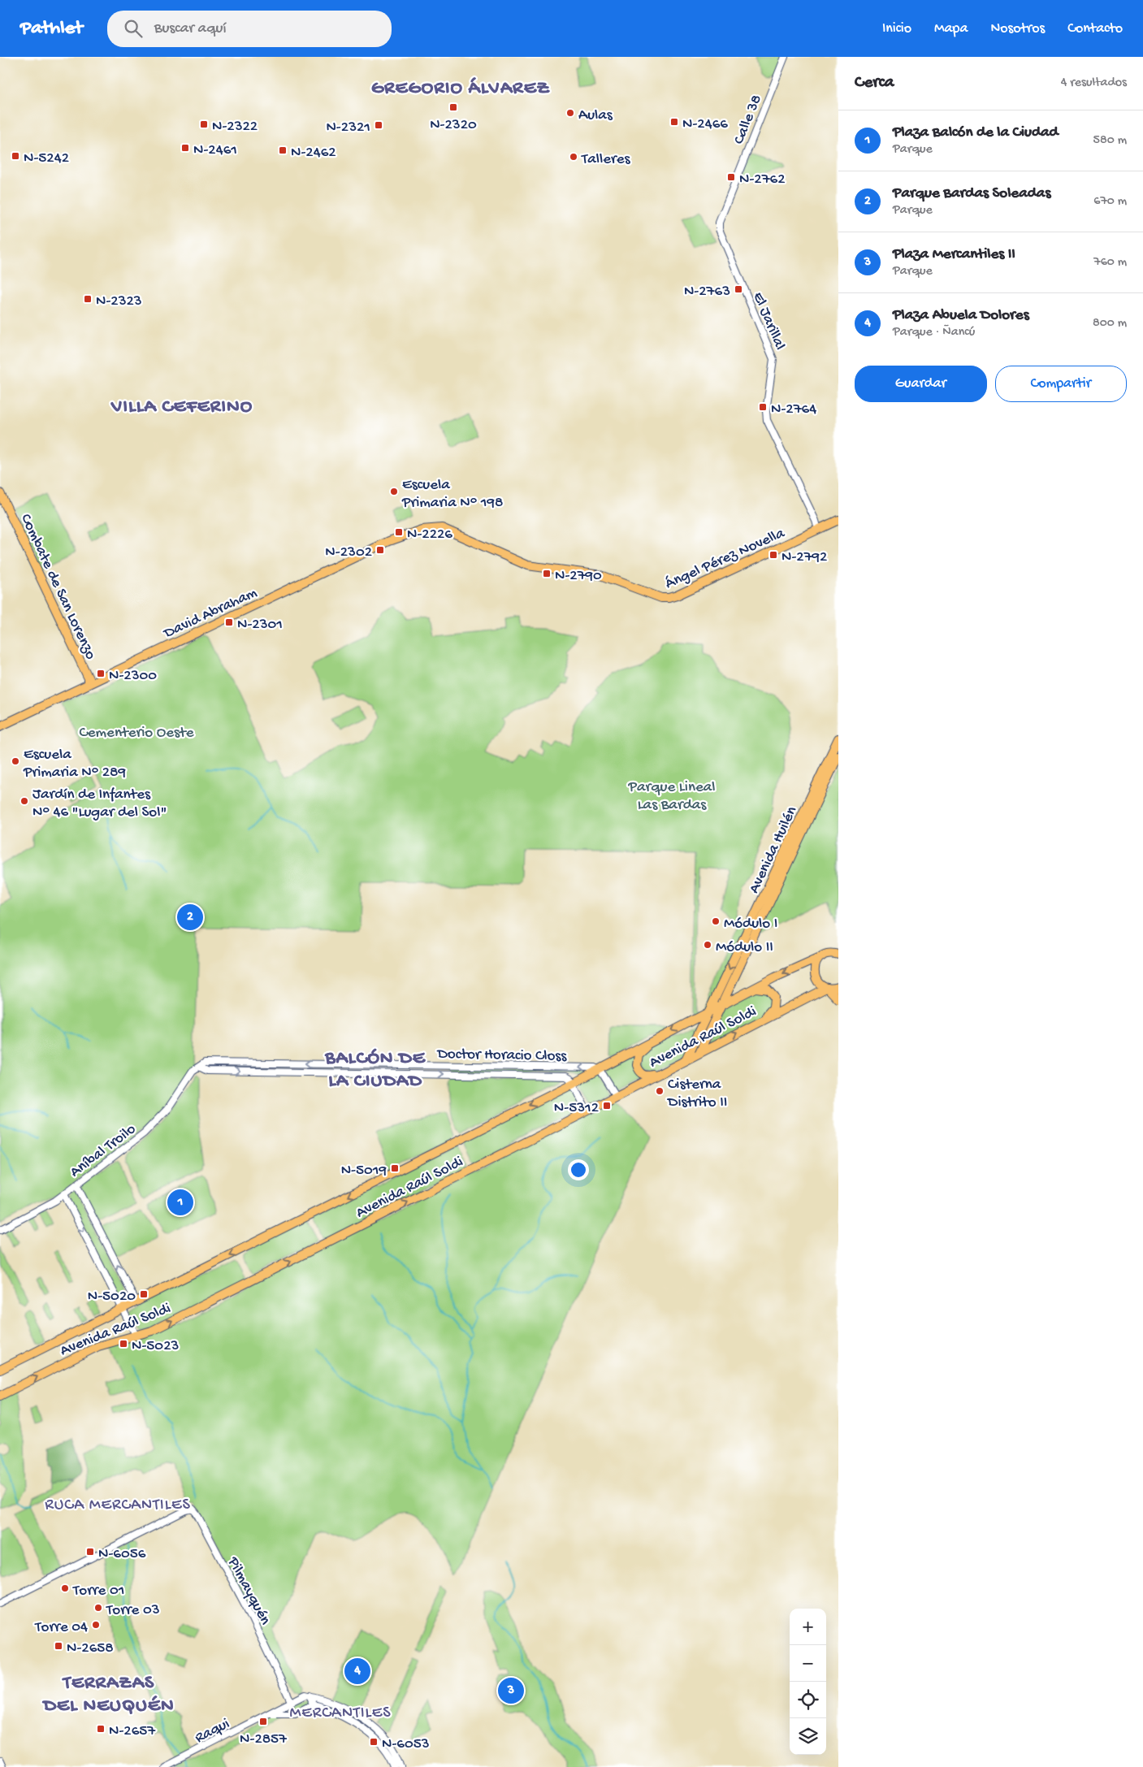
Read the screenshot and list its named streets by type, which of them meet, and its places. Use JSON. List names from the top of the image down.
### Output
{
  "streets": {
    "main road": [
      "Ángel Pérez Novella",
      "Combate de San Lorenzo",
      "David Abraham",
      "Avenida Huilén",
      "Avenida Raúl Soldi"
    ],
    "street": [
      "Calle 38",
      "El Jarillal",
      "Doctor Horacio Closs",
      "Aníbal Troilo",
      "Pilmayquén",
      "Raqui"
    ]
  },
  "crossings": [
    ["Calle 38", "El Jarillal"],
    ["El Jarillal", "Ángel Pérez Novella"],
    ["Ángel Pérez Novella", "David Abraham"],
    ["Combate de San Lorenzo", "David Abraham"],
    ["Avenida Huilén", "Avenida Raúl Soldi"],
    ["Avenida Raúl Soldi", "Doctor Horacio Closs"],
    ["Doctor Horacio Closs", "Aníbal Troilo"],
    ["Pilmayquén", "Raqui"]
  ],
  "districts": [
    "GREGORIO ÁLVAREZ",
    "VILLA CEFERINO",
    "BALCÓN DE LA CIUDAD",
    "RUCA MERCANTILES",
    "TERRAZAS DEL NEUQUÉN",
    "MERCANTILES"
  ],
  "parks": ["Cementerio Oeste", "Parque Lineal Las Bardas"],
  "places": {
    "transit": [
      "N-2320",
      "N-2466",
      "N-2322",
      "N-2321",
      "N-2461",
      "N-2462",
      "N-5242",
      "N-2762",
      "N-2763",
      "N-2323",
      "N-2764",
      "N-2226",
      "N-2302",
      "N-2792",
      "N-2790",
      "N-2301",
      "N-2300",
      "N-5312",
      "N-5019",
      "N-5020",
      "N-5023",
      "N-6056",
      "N-2658",
      "N-2857",
      "N-2657",
      "N-6053"
    ],
    "other": [
      "Aulas",
      "Talleres",
      "Escuela Primaria N° 198",
      "Escuela Primaria N° 289",
      "Jardín de Infantes N° 46 \"Lugar del Sol\"",
      "Módulo I",
      "Módulo II",
      "Cisterna Distrito II",
      "Torre 01",
      "Torre 03",
      "Torre 04"
    ]
  },
  "page": {
    "header": "Pathlet",
    "search": "Buscar aquí",
    "nav": [
      "Inicio",
      "Mapa",
      "Nosotros",
      "Contacto"
    ],
    "heading": ["Cerca", "4 resultados"],
    "list": [
      {
        "mark": "1",
        "name": "Plaza Balcón de la Ciudad",
        "note": "Parque",
        "value": "580 m"
      },
      {
        "mark": "2",
        "name": "Parque Bardas Soleadas",
        "note": "Parque",
        "value": "670 m"
      },
      {
        "mark": "3",
        "name": "Plaza Mercantiles II",
        "note": "Parque",
        "value": "760 m"
      },
      {
        "mark": "4",
        "name": "Plaza Abuela Dolores",
        "note": "Parque · Ñancú",
        "value": "800 m"
      }
    ],
    "buttons": ["Guardar", "Compartir"],
    "pins": [
      "2",
      "1",
      "4",
      "3"
    ],
    "map_buttons": ["+", "−"]
  }
}
